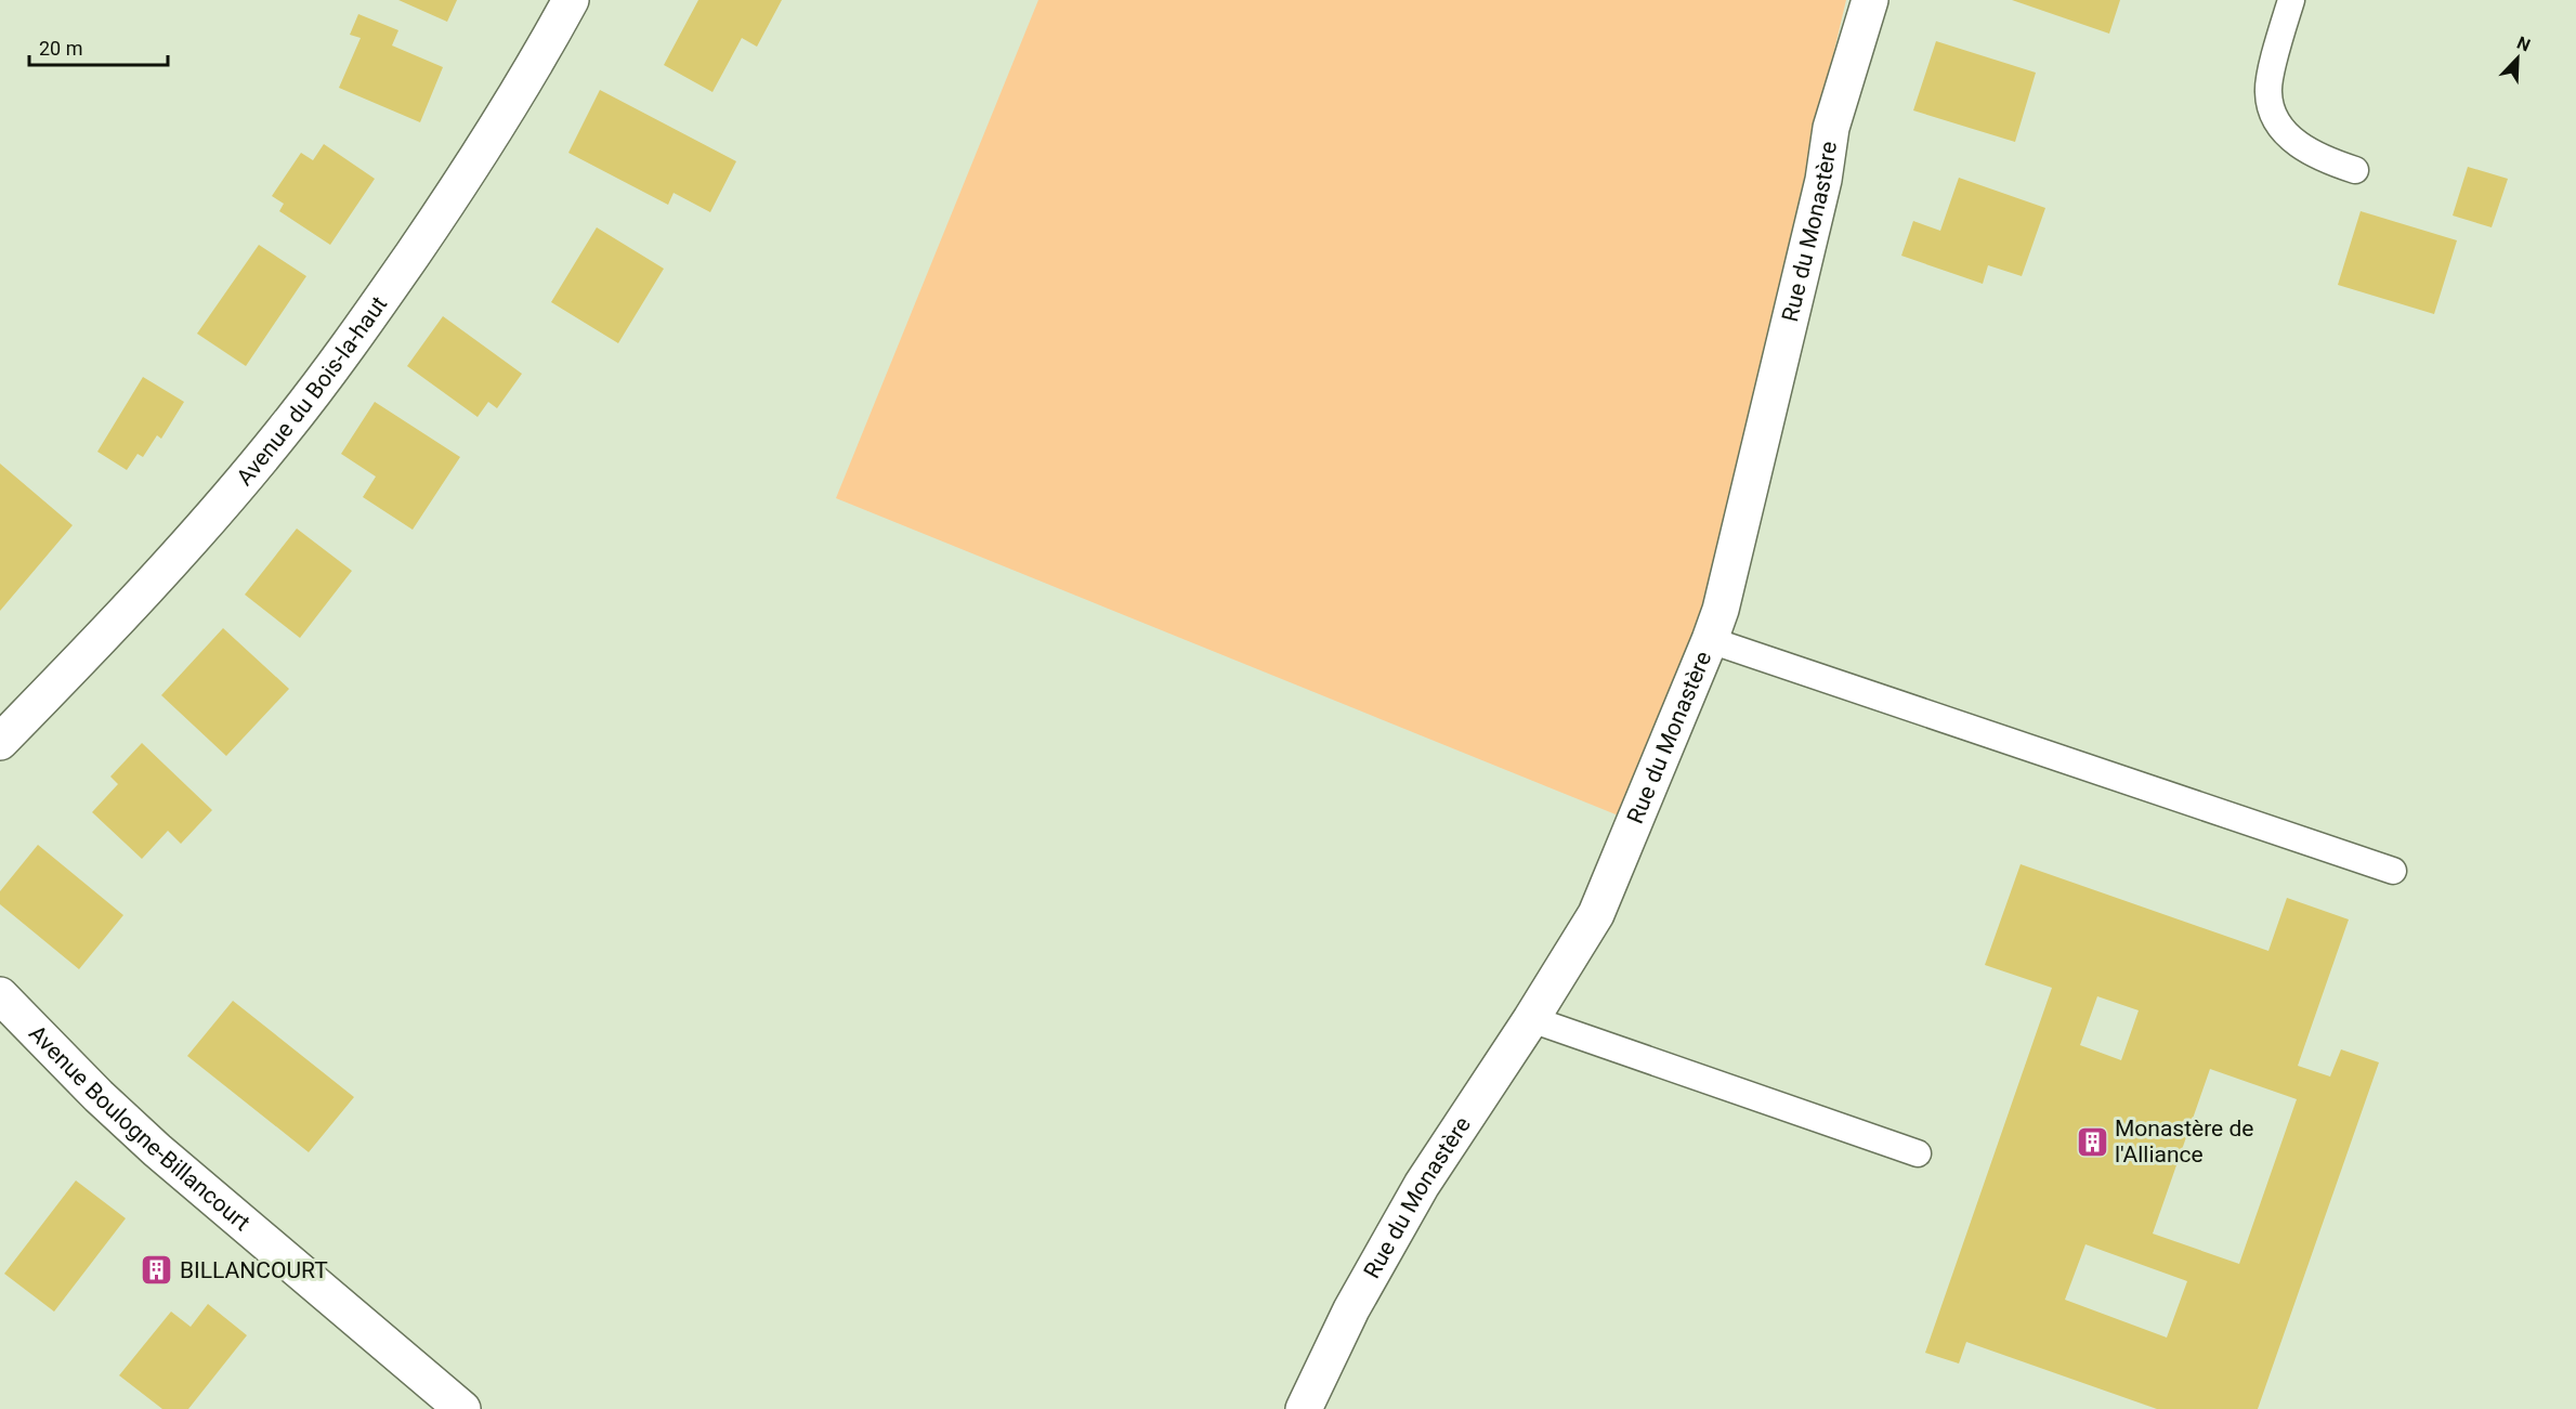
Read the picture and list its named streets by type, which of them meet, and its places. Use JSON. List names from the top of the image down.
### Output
{
  "streets": {
    "street": ["Rue du Monastère", "Avenue du Bois-la-haut", "Avenue Boulogne-Billancourt"]
  },
  "places": {
    "building": ["Monastère de l'Alliance", "BILLANCOURT"]
  },
  "scale_bar": "20 m",
  "north": "top right"
}
